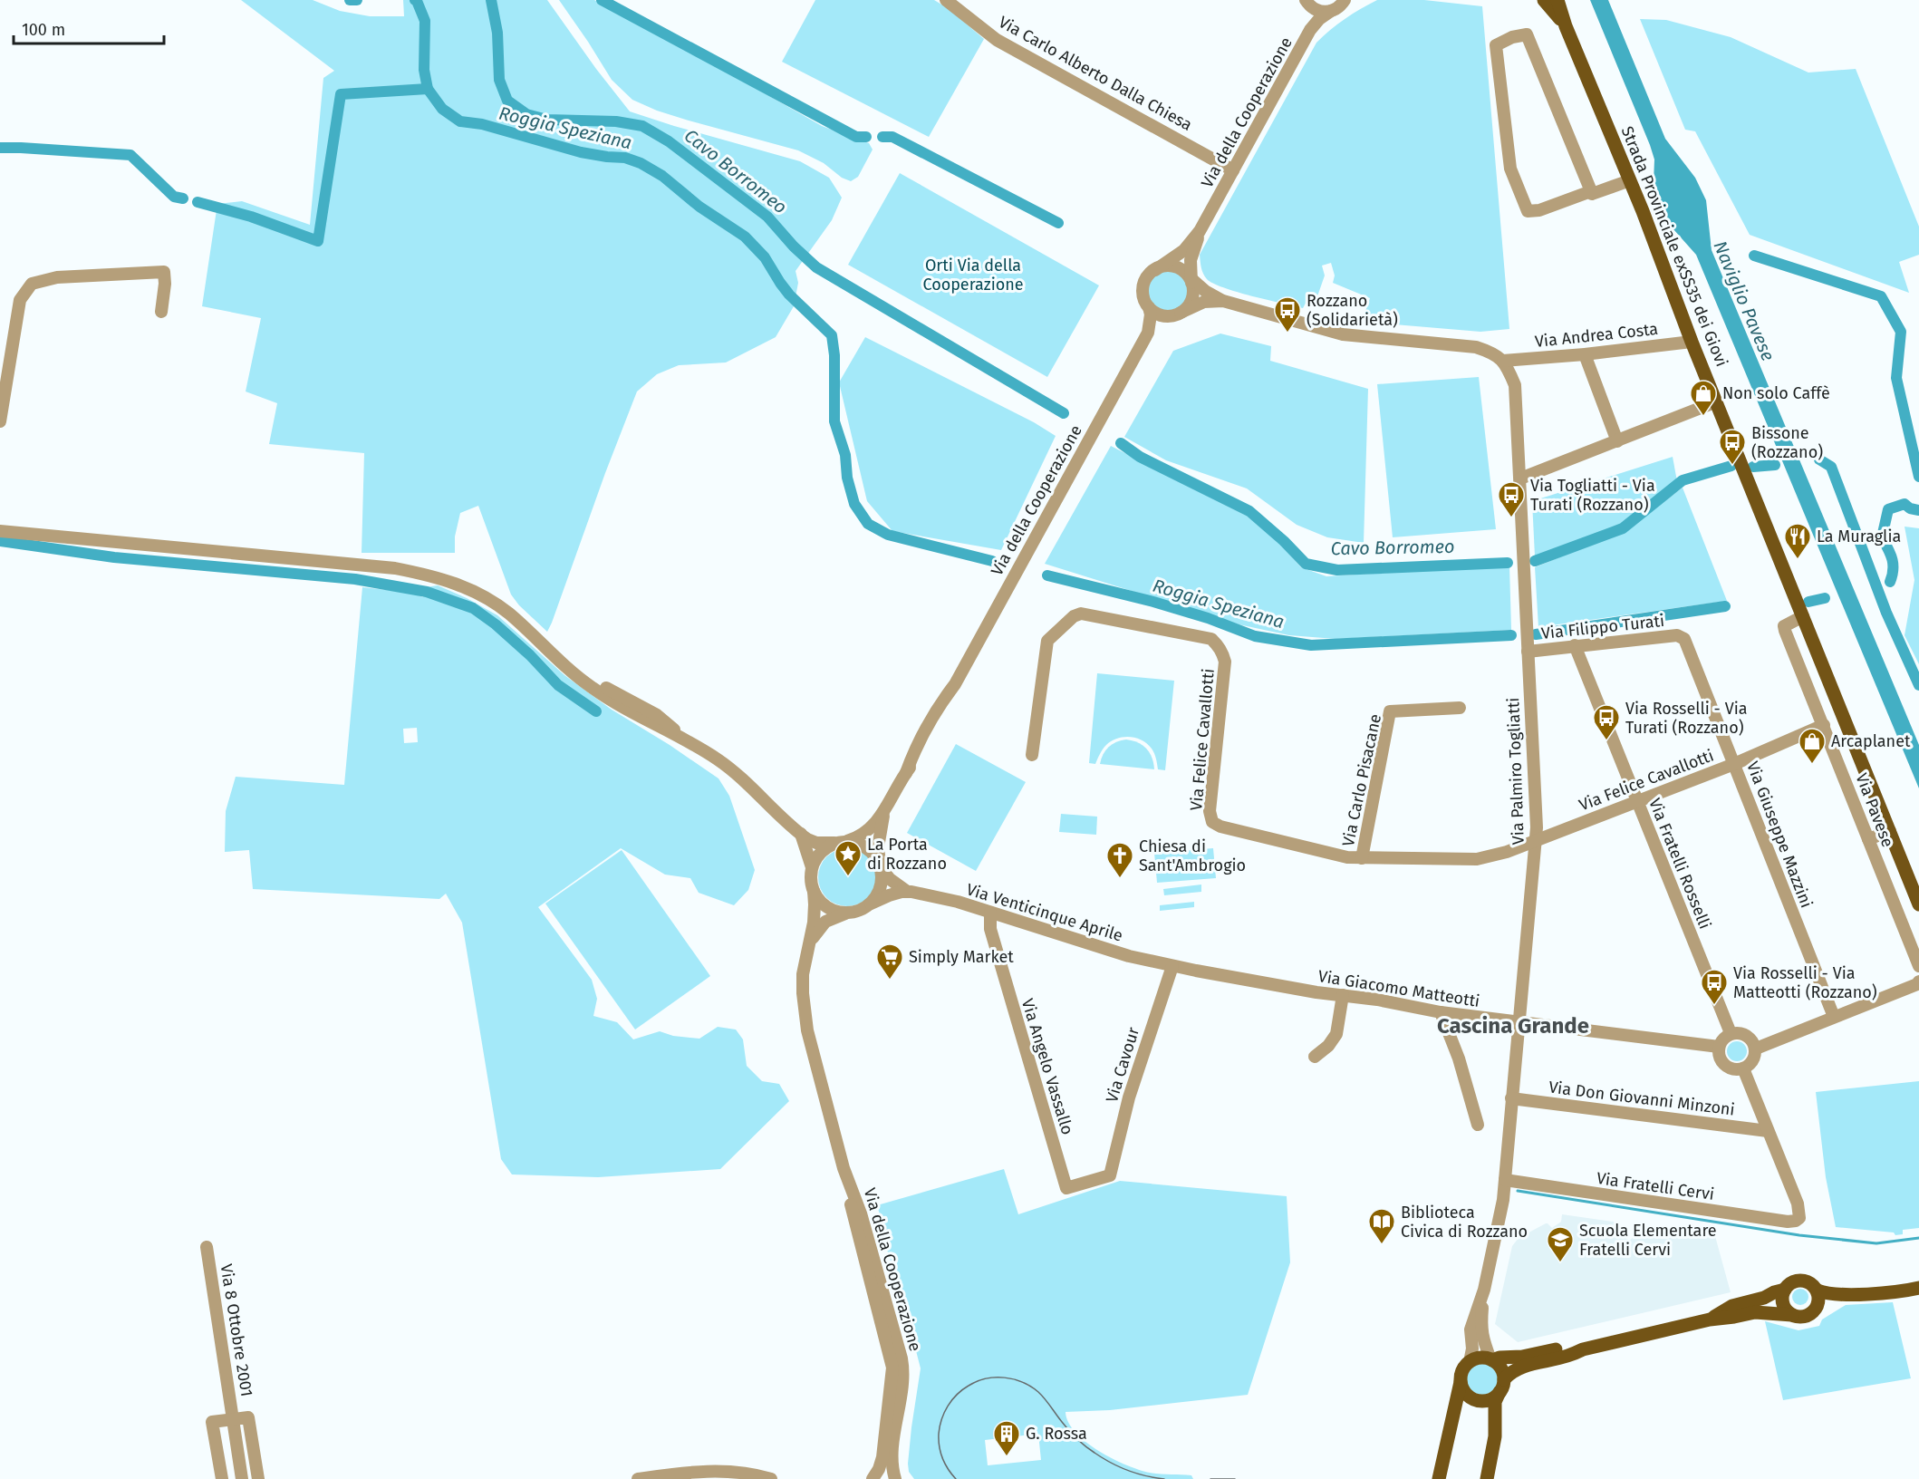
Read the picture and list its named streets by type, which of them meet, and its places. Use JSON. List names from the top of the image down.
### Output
{
  "streets": {
    "main road": ["Strada Provinciale exSS35 dei Giovi"],
    "street": [
      "Via Carlo Alberto Dalla Chiesa",
      "Via della Cooperazione",
      "Via Andrea Costa",
      "Via Filippo Turati",
      "Via Felice Cavallotti",
      "Via Palmiro Togliatti",
      "Via Carlo Pisacane",
      "Via Pavese",
      "Via Giuseppe Mazzini",
      "Via Fratelli Rosselli",
      "Via Venticinque Aprile",
      "Via Giacomo Matteotti",
      "Via Cavour",
      "Via Angelo Vassallo",
      "Via Don Giovanni Minzoni",
      "Via Fratelli Cervi",
      "Via 8 Ottobre 2001"
    ]
  },
  "crossings": [
    ["Via Carlo Alberto Dalla Chiesa", "Via della Cooperazione"],
    ["Via della Cooperazione", "Via Andrea Costa"],
    ["Via della Cooperazione", "Via Venticinque Aprile"],
    ["Strada Provinciale exSS35 dei Giovi", "Via Andrea Costa"],
    ["Strada Provinciale exSS35 dei Giovi", "Via Pavese"],
    ["Via Andrea Costa", "Via Palmiro Togliatti"],
    ["Via Filippo Turati", "Via Palmiro Togliatti"],
    ["Via Filippo Turati", "Via Giuseppe Mazzini"],
    ["Via Filippo Turati", "Via Fratelli Rosselli"],
    ["Via Felice Cavallotti", "Via Palmiro Togliatti"],
    ["Via Felice Cavallotti", "Via Carlo Pisacane"],
    ["Via Felice Cavallotti", "Via Pavese"],
    ["Via Felice Cavallotti", "Via Giuseppe Mazzini"],
    ["Via Felice Cavallotti", "Via Fratelli Rosselli"],
    ["Via Palmiro Togliatti", "Via Giacomo Matteotti"],
    ["Via Palmiro Togliatti", "Via Don Giovanni Minzoni"],
    ["Via Palmiro Togliatti", "Via Fratelli Cervi"],
    ["Via Fratelli Rosselli", "Via Giacomo Matteotti"],
    ["Via Venticinque Aprile", "Via Giacomo Matteotti"],
    ["Via Venticinque Aprile", "Via Cavour"],
    ["Via Venticinque Aprile", "Via Angelo Vassallo"],
    ["Via Giacomo Matteotti", "Via Cavour"],
    ["Via Cavour", "Via Angelo Vassallo"],
    ["Via Don Giovanni Minzoni", "Via Fratelli Cervi"]
  ],
  "districts": ["Cascina Grande"],
  "water": ["Roggia Speziana", "Cavo Borromeo", "Naviglio Pavese"],
  "parks": ["Orti Via della Cooperazione"],
  "places": {
    "bus stop": [
      "Rozzano (Solidarietà)",
      "Bissone (Rozzano)",
      "Via Togliatti - Via Turati (Rozzano)",
      "Via Rosselli - Via Turati (Rozzano)",
      "Via Rosselli - Via Matteotti (Rozzano)"
    ],
    "shop": ["Non solo Caffè", "Arcaplanet"],
    "restaurant": ["La Muraglia"],
    "place": ["La Porta di Rozzano"],
    "church": ["Chiesa di Sant'Ambrogio"],
    "supermarket": ["Simply Market"],
    "library": ["Biblioteca Civica di Rozzano"],
    "school or university": ["Scuola Elementare Fratelli Cervi"],
    "building": ["G. Rossa"]
  },
  "scale_bar": "100 m"
}
